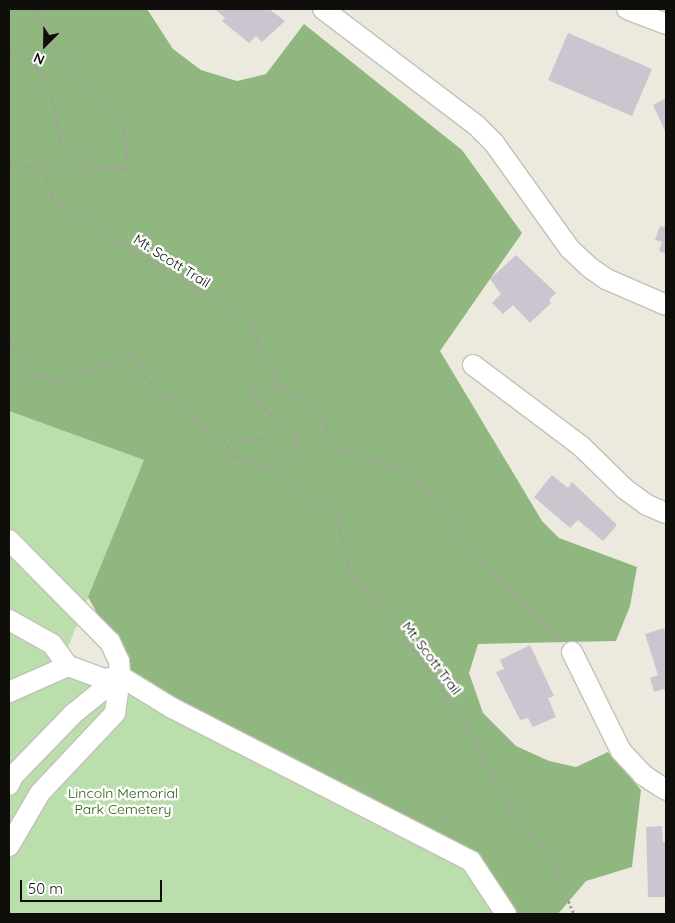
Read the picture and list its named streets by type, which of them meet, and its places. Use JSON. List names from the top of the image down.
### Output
{
  "streets": {
    "path": ["Mt. Scott Trail"]
  },
  "parks": ["Lincoln Memorial Park Cemetery"],
  "scale_bar": "50 m",
  "north": "bottom left"
}
